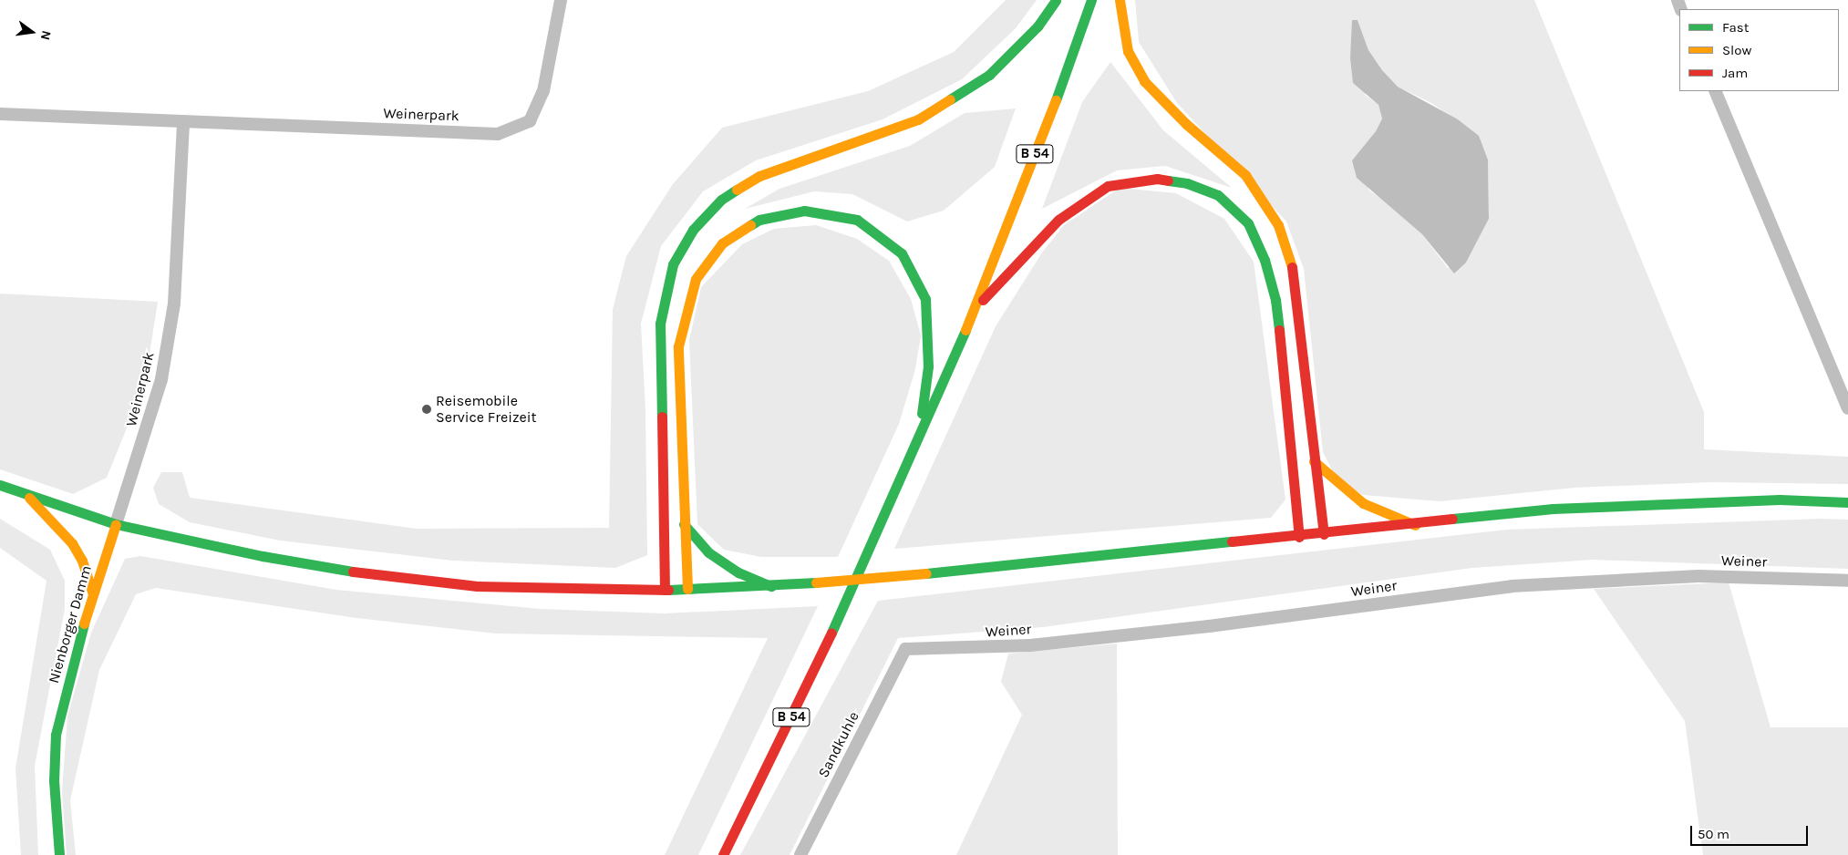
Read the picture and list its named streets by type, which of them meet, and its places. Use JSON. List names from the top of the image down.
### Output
{
  "streets": {
    "main road": ["B 54", "Nienborger Damm"],
    "street": ["Weinerpark", "Weiner", "Sandkuhle"]
  },
  "crossings": [
    ["Weinerpark", "Nienborger Damm"],
    ["Weiner", "Sandkuhle"]
  ],
  "places": ["Reisemobile Service Freizeit"],
  "legend": ["Fast", "Slow", "Jam"],
  "scale_bar": "50 m",
  "north": "right"
}
